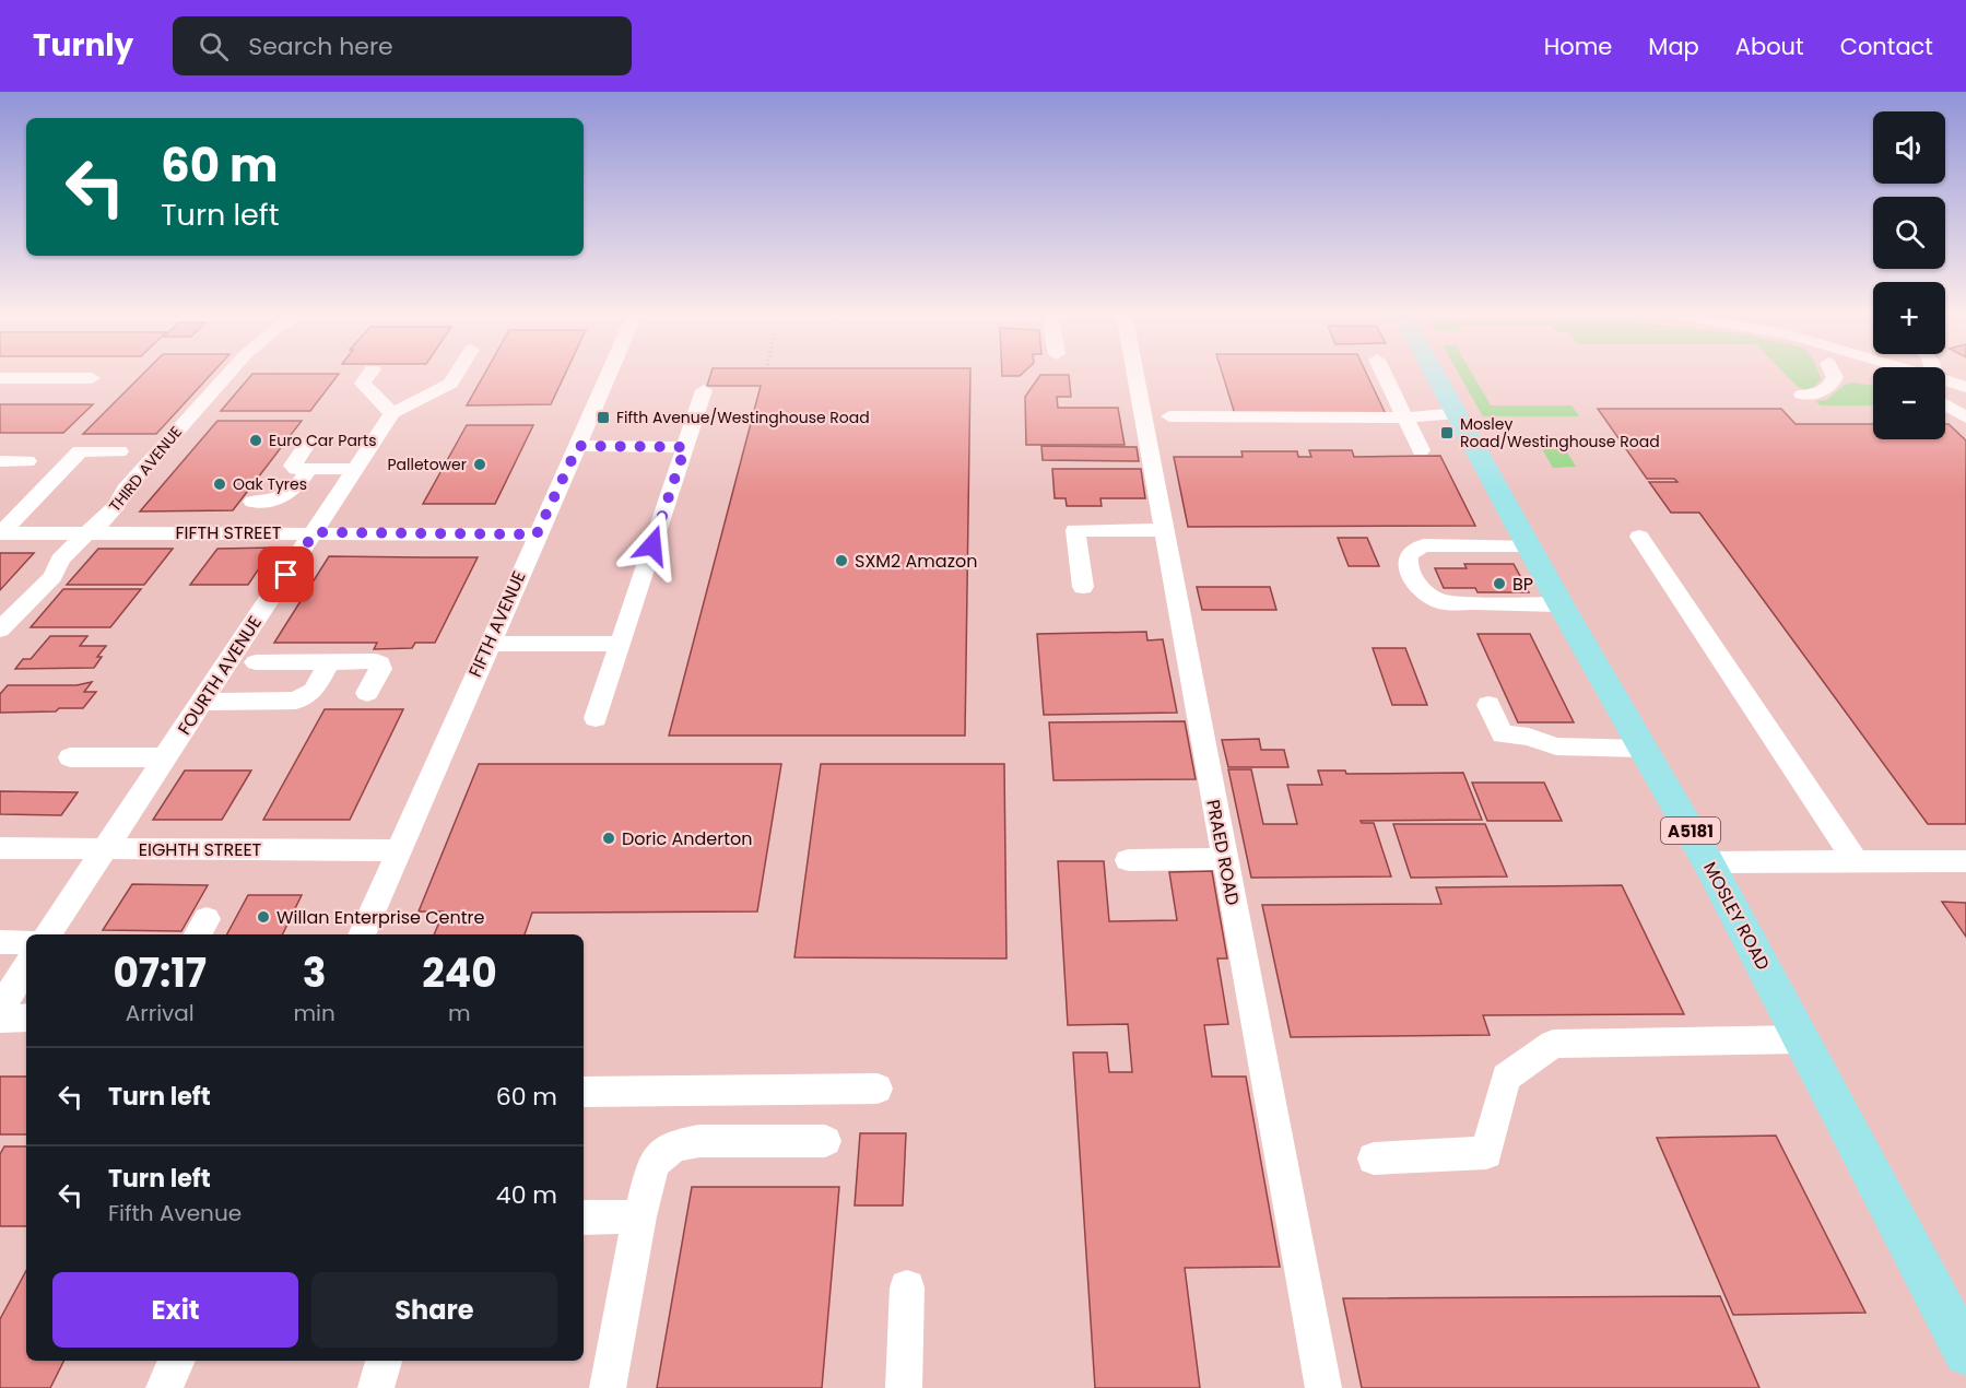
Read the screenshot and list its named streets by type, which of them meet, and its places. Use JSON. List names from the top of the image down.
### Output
{
  "streets": {
    "main road": ["A5181", "MOSLEY ROAD"],
    "street": [
      "THIRD AVENUE",
      "FIFTH STREET",
      "FIFTH AVENUE",
      "FOURTH AVENUE",
      "EIGHTH STREET",
      "PRAED ROAD"
    ]
  },
  "crossings": [
    ["THIRD AVENUE", "FIFTH STREET"],
    ["FIFTH STREET", "FIFTH AVENUE"],
    ["FIFTH STREET", "FOURTH AVENUE"],
    ["FIFTH AVENUE", "EIGHTH STREET"],
    ["FOURTH AVENUE", "EIGHTH STREET"]
  ],
  "places": {
    "transit": ["Fifth Avenue/Westinghouse Road", "Mosley Road/Westinghouse Road"],
    "other": [
      "Euro Car Parts",
      "Palletower",
      "Oak Tyres",
      "SXM2 Amazon",
      "BP",
      "Doric Anderton",
      "Willan Enterprise Centre"
    ]
  },
  "page": {
    "header": "Turnly",
    "search": "Search here",
    "nav": [
      "Home",
      "Map",
      "About",
      "Contact"
    ],
    "map_buttons": ["+", "−"],
    "turn": ["60 m", "Turn left"],
    "eta": [
      "07:17",
      "Arrival",
      "3",
      "min",
      "240",
      "m"
    ],
    "list": [
      {
        "name": "Turn left",
        "value": "60 m"
      },
      {
        "name": "Turn left",
        "note": "Fifth Avenue",
        "value": "40 m"
      }
    ],
    "buttons": ["Exit", "Share"]
  }
}
